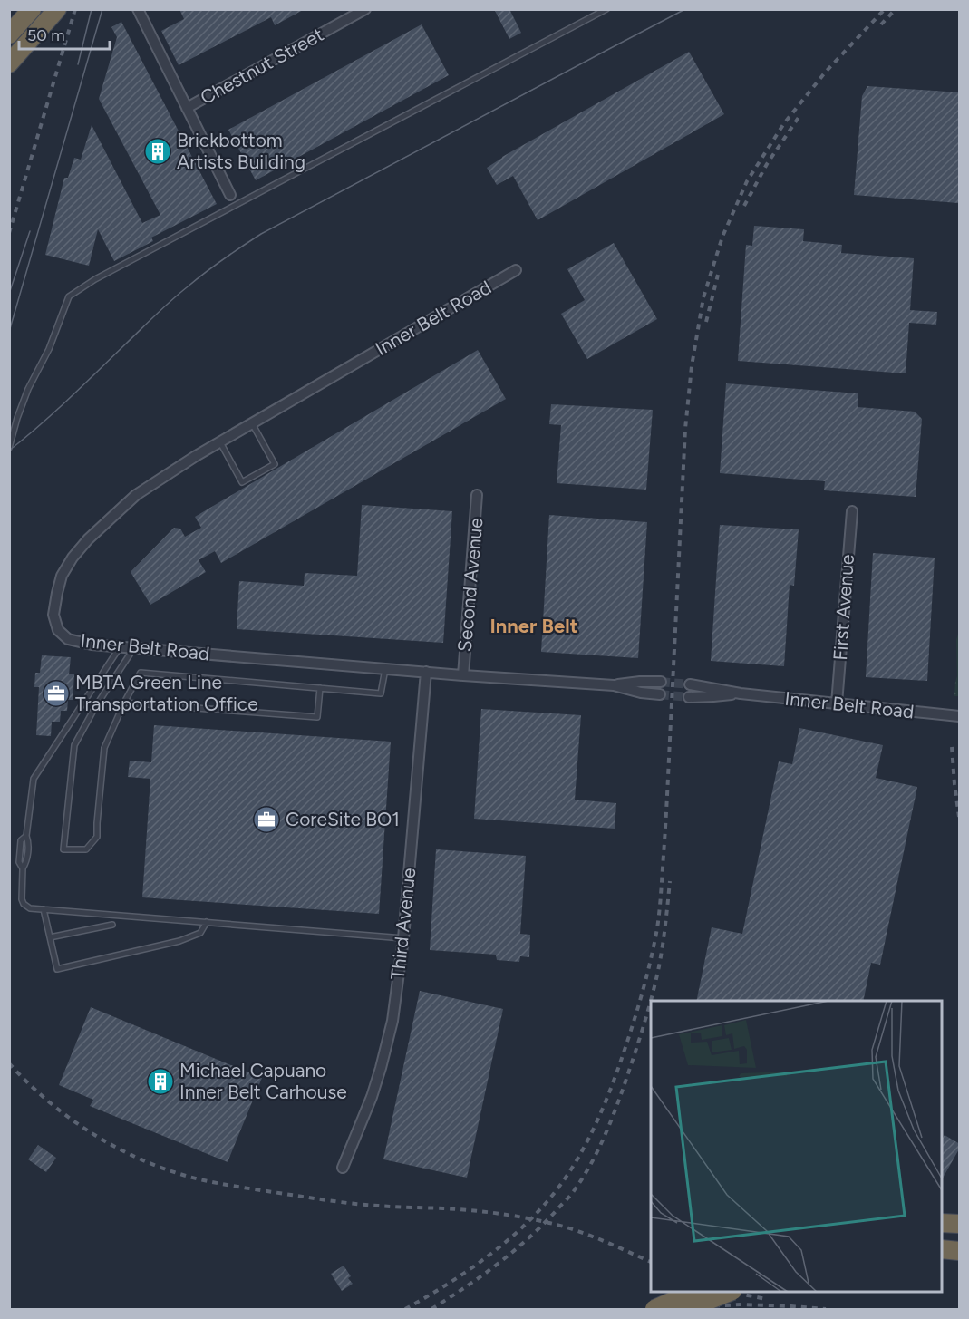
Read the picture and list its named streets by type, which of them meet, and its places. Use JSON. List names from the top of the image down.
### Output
{
  "streets": {
    "street": [
      "Chestnut Street",
      "Inner Belt Road",
      "Second Avenue",
      "First Avenue",
      "Third Avenue"
    ]
  },
  "crossings": [
    ["Inner Belt Road", "Second Avenue"],
    ["Inner Belt Road", "First Avenue"],
    ["Inner Belt Road", "Third Avenue"]
  ],
  "districts": ["Inner Belt"],
  "places": {
    "building": ["Brickbottom Artists Building", "Michael Capuano Inner Belt Carhouse"],
    "office": ["MBTA Green Line Transportation Office", "CoreSite BO1"]
  },
  "scale_bar": "50 m"
}
